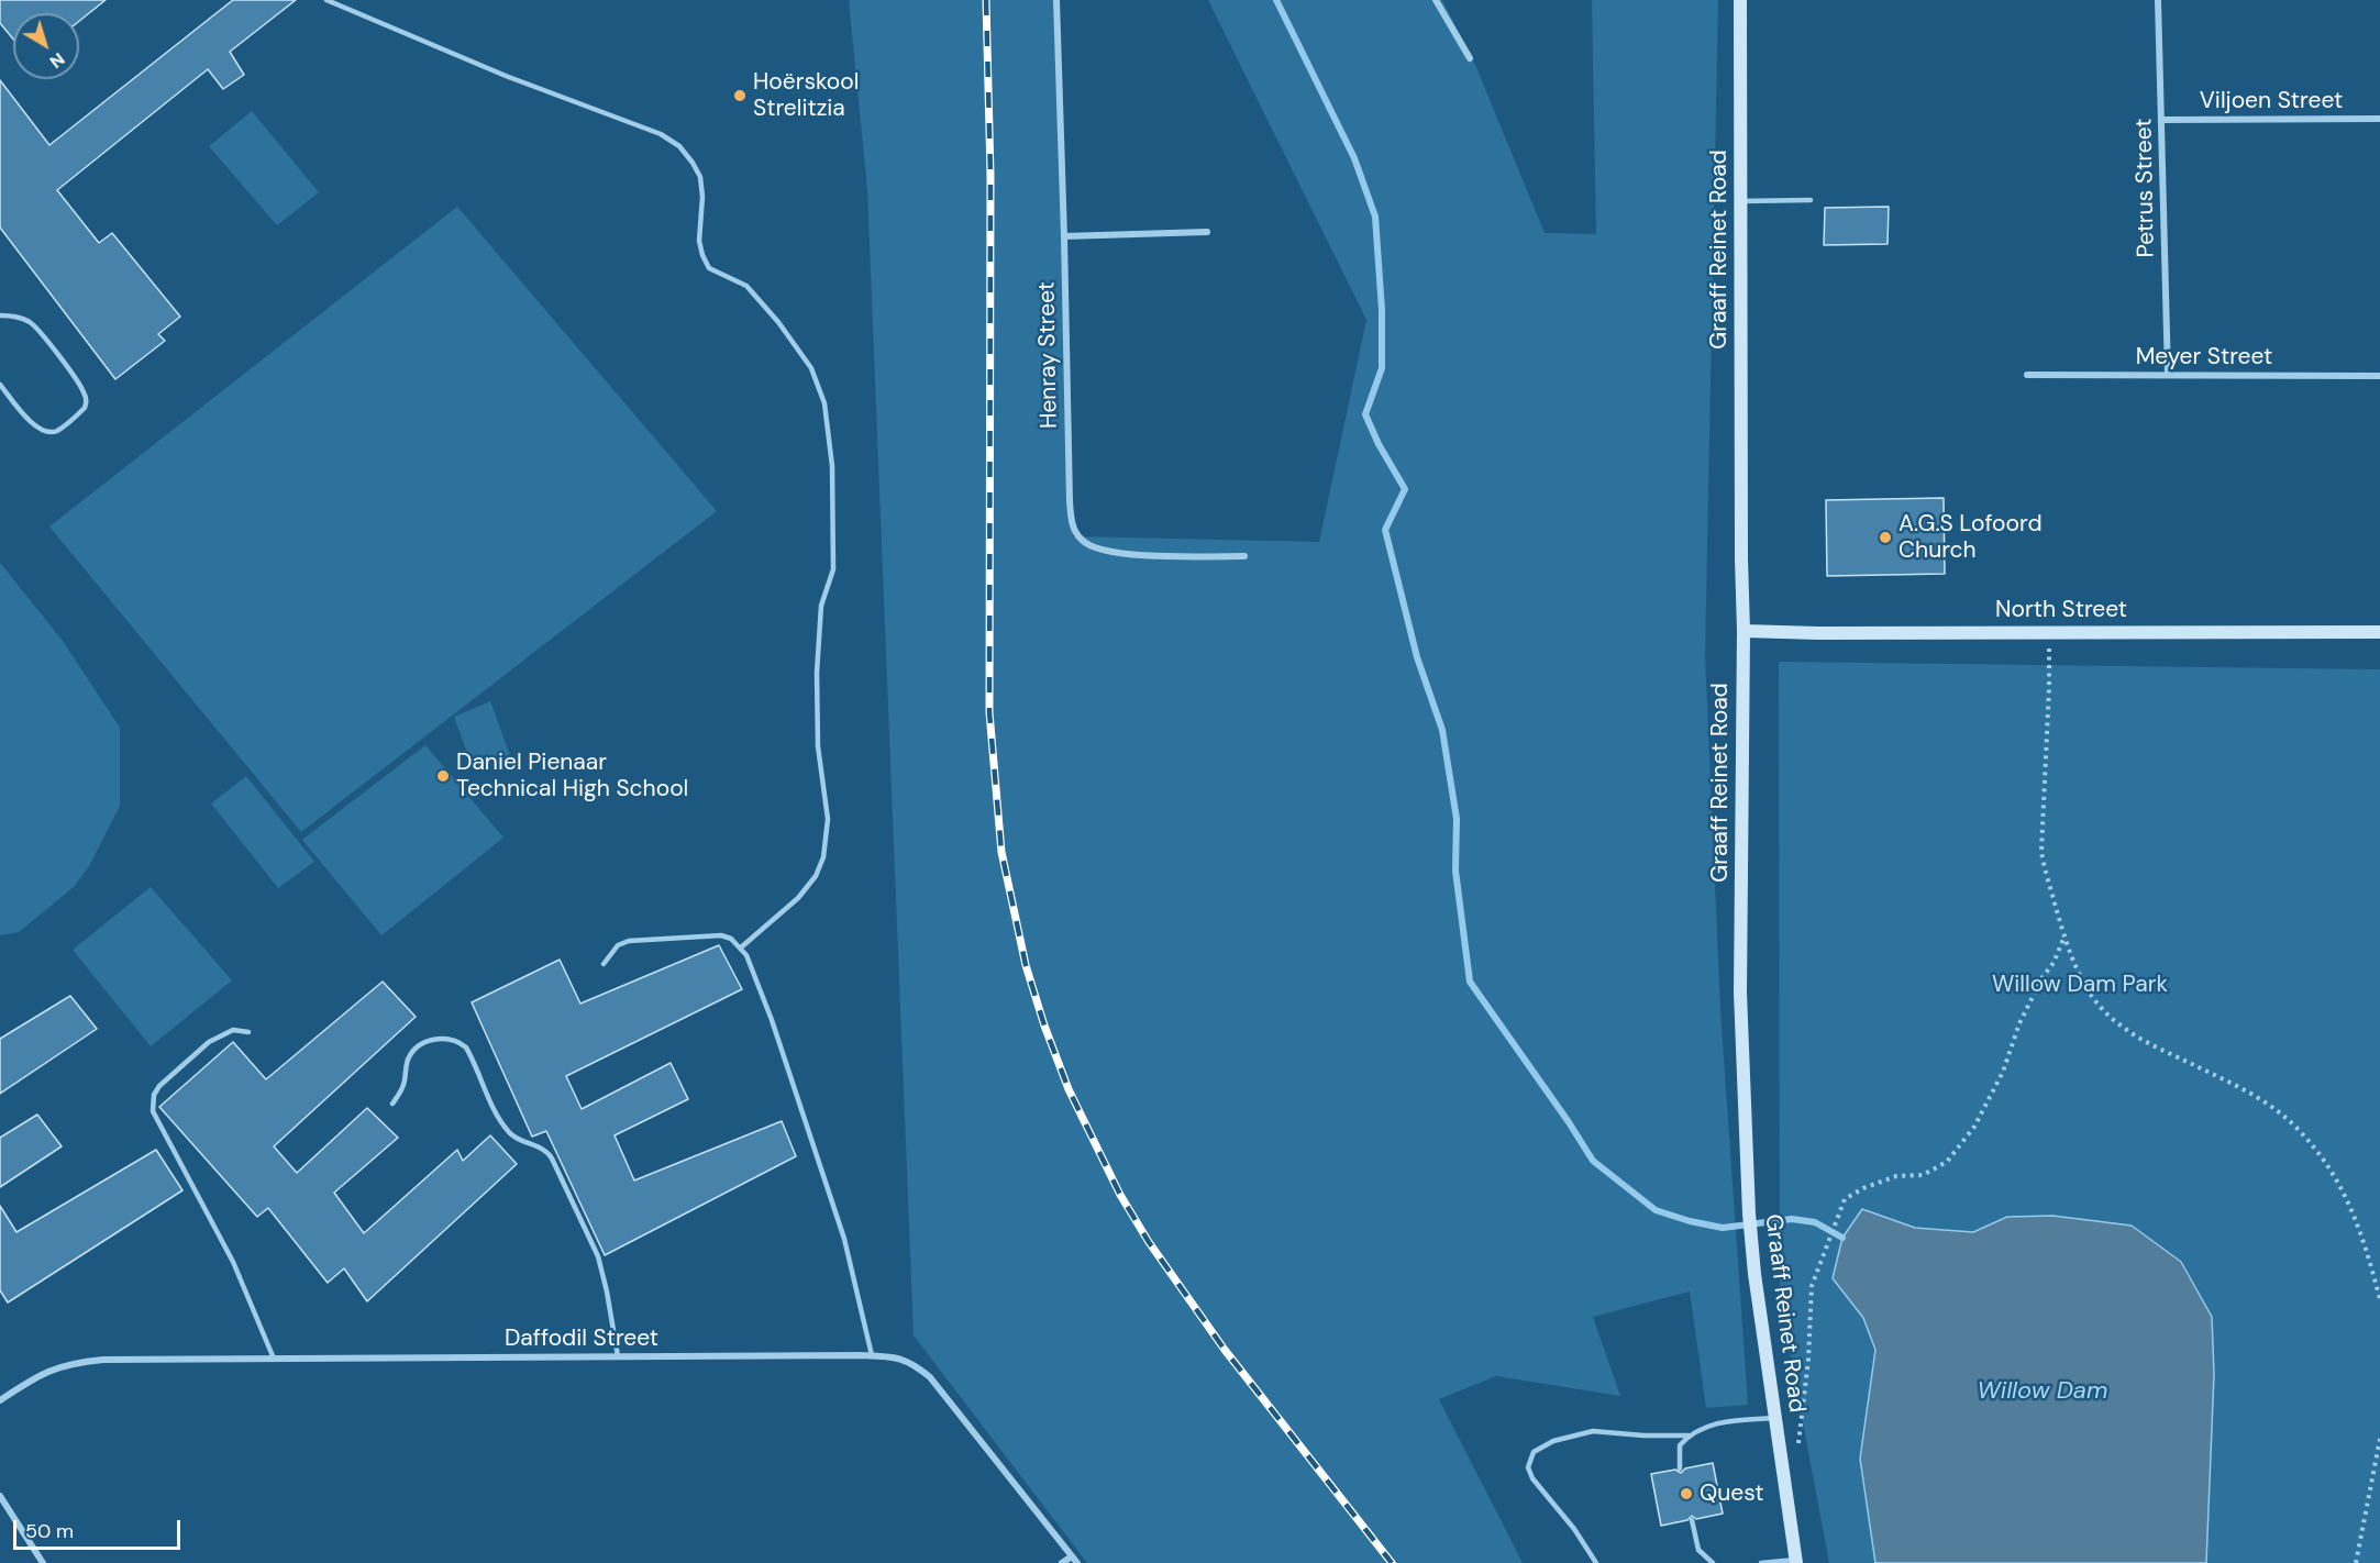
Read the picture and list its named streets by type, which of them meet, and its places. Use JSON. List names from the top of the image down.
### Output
{
  "streets": {
    "main road": ["Graaff Reinet Road", "North Street"],
    "street": [
      "Viljoen Street",
      "Petrus Street",
      "Henray Street",
      "Meyer Street",
      "Daffodil Street"
    ]
  },
  "crossings": [
    ["Viljoen Street", "Petrus Street"],
    ["Petrus Street", "Meyer Street"],
    ["Graaff Reinet Road", "North Street"]
  ],
  "water": ["Willow Dam"],
  "parks": ["Willow Dam Park"],
  "places": [
    "Hoërskool Strelitzia",
    "A.G.S Lofoord Church",
    "Daniel Pienaar Technical High School",
    "Quest"
  ],
  "scale_bar": "50 m",
  "north": "bottom right"
}
